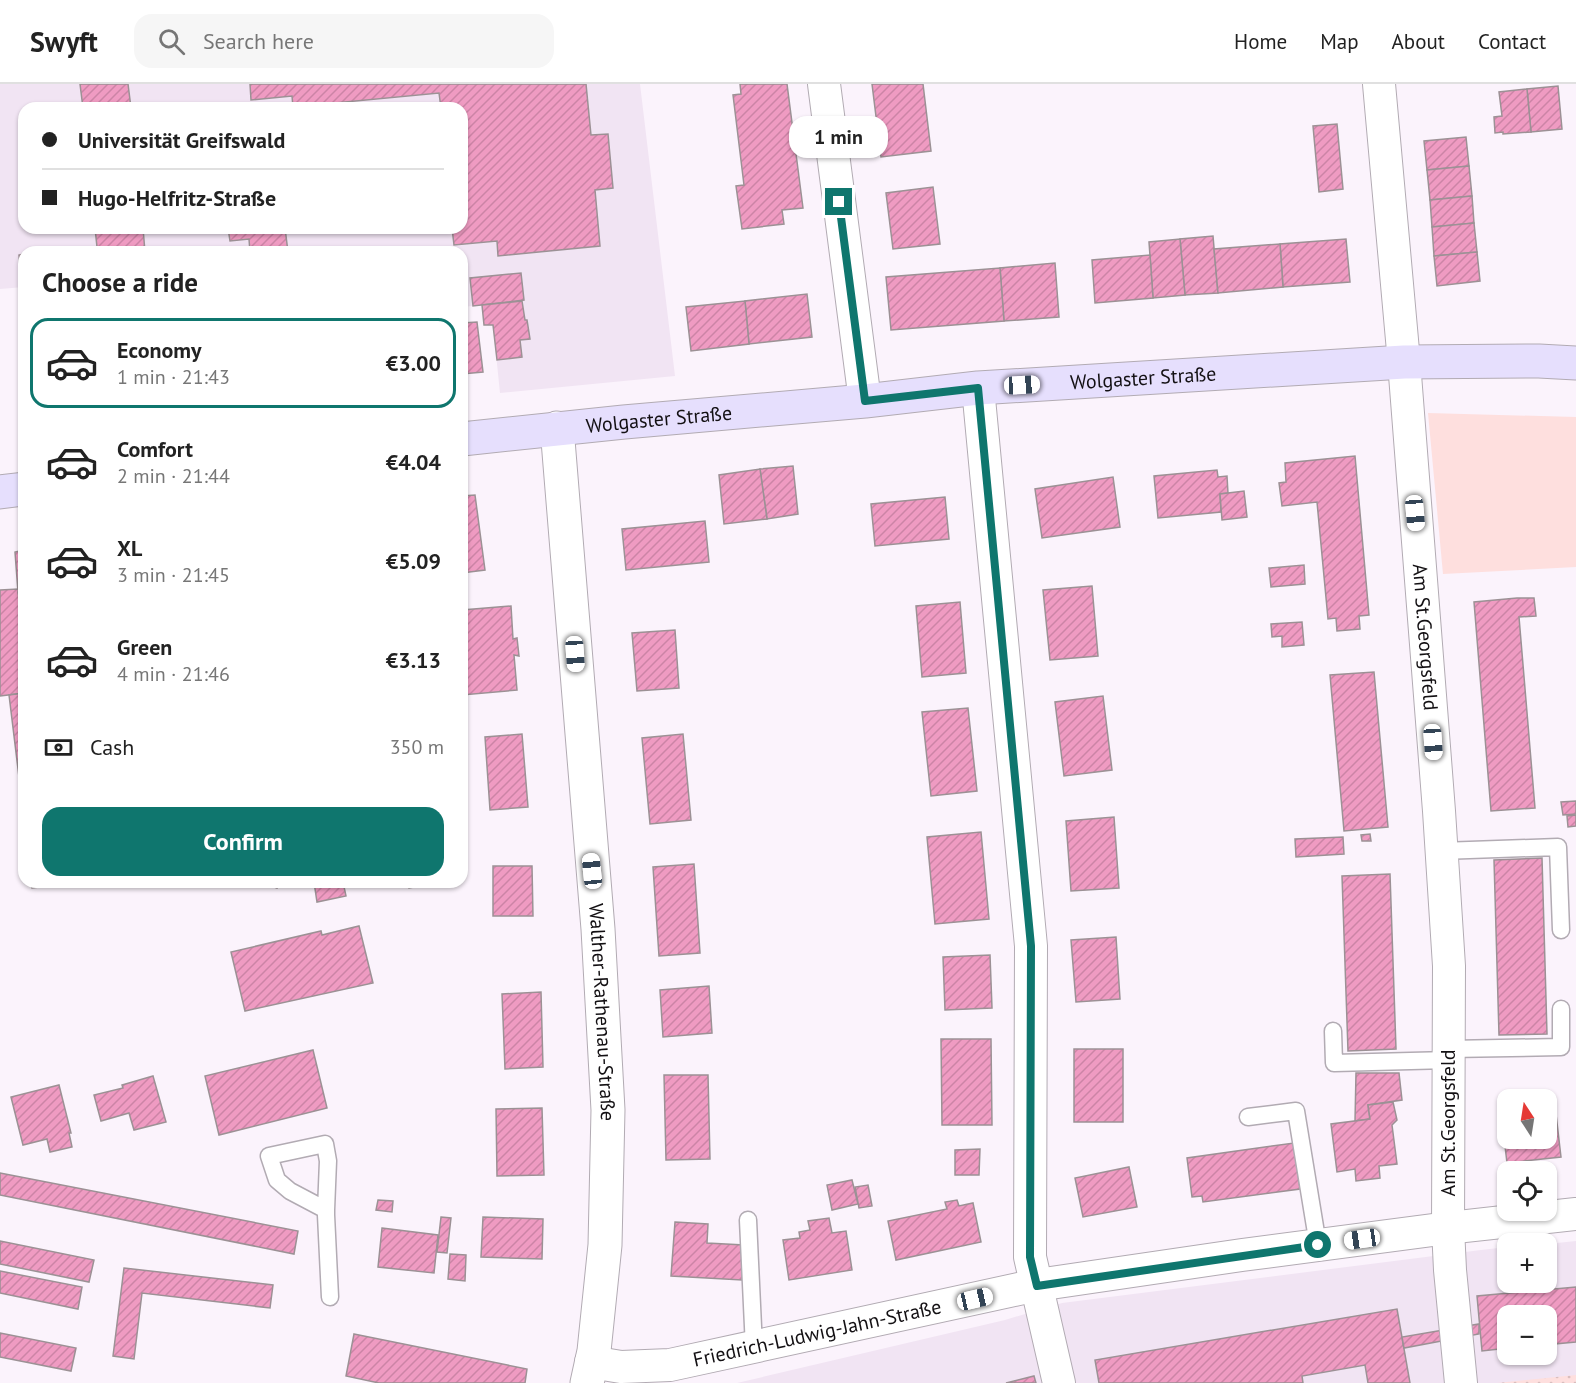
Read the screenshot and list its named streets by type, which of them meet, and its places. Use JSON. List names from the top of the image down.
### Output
{
  "streets": {
    "main road": ["Wolgaster Straße"],
    "street": ["Am St.Georgsfeld", "Walther-Rathenau-Straße", "Friedrich-Ludwig-Jahn-Straße"]
  },
  "crossings": [
    ["Wolgaster Straße", "Am St.Georgsfeld"],
    ["Wolgaster Straße", "Walther-Rathenau-Straße"],
    ["Am St.Georgsfeld", "Friedrich-Ludwig-Jahn-Straße"],
    ["Walther-Rathenau-Straße", "Friedrich-Ludwig-Jahn-Straße"]
  ],
  "north": "top",
  "page": {
    "header": "Swyft",
    "search": "Search here",
    "nav": [
      "Home",
      "Map",
      "About",
      "Contact"
    ],
    "banner": ["Universität Greifswald", "Hugo-Helfritz-Straße"],
    "bubble": "1 min",
    "heading": "Choose a ride",
    "list": [
      {
        "name": "Economy",
        "note": "1 min · 21:43",
        "value": "€3.00"
      },
      {
        "name": "Comfort",
        "note": "2 min · 21:44",
        "value": "€4.04"
      },
      {
        "name": "XL",
        "note": "3 min · 21:45",
        "value": "€5.09"
      },
      {
        "name": "Green",
        "note": "4 min · 21:46",
        "value": "€3.13"
      }
    ],
    "pay": ["Cash", "350 m"],
    "buttons": "Confirm",
    "map_buttons": ["+", "−"]
  }
}
